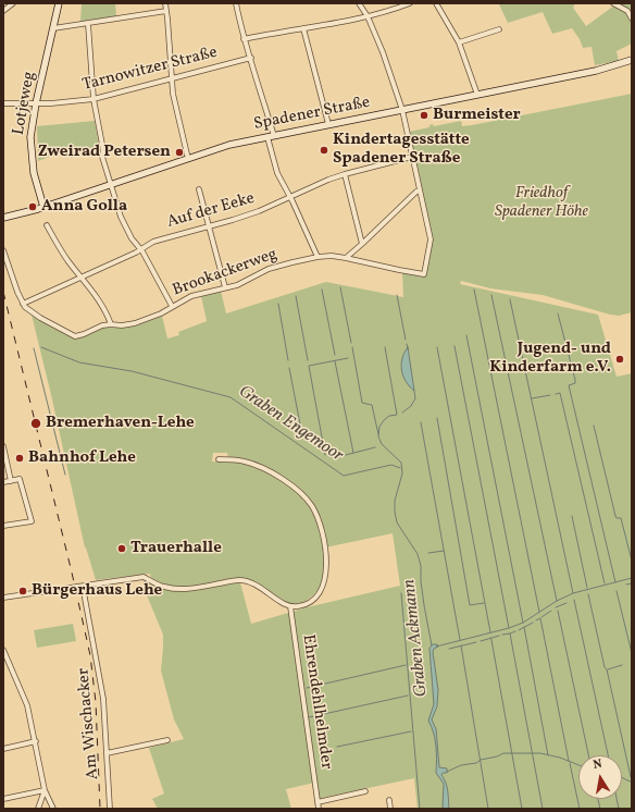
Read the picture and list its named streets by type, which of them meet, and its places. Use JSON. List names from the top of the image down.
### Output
{
  "streets": {
    "street": [
      "Tarnowitzer Straße",
      "Lotjeweg",
      "Spadener Straße",
      "Auf der Eeke",
      "Brookackerweg",
      "Ehrendehlhelmder",
      "Am Wischacker"
    ]
  },
  "crossings": [
    ["Tarnowitzer Straße", "Lotjeweg"],
    ["Lotjeweg", "Spadener Straße"],
    ["Auf der Eeke", "Brookackerweg"]
  ],
  "water": ["Graben Engemoor", "Graben Ackmann"],
  "parks": ["Friedhof Spadener Höhe"],
  "places": [
    "Burmeister",
    "Kindertagesstätte Spadener Straße",
    "Zweirad Petersen",
    "Anna Golla",
    "Jugend- und Kinderfarm e.V.",
    "Bremerhaven-Lehe",
    "Bahnhof Lehe",
    "Trauerhalle",
    "Bürgerhaus Lehe"
  ],
  "north": "top"
}
